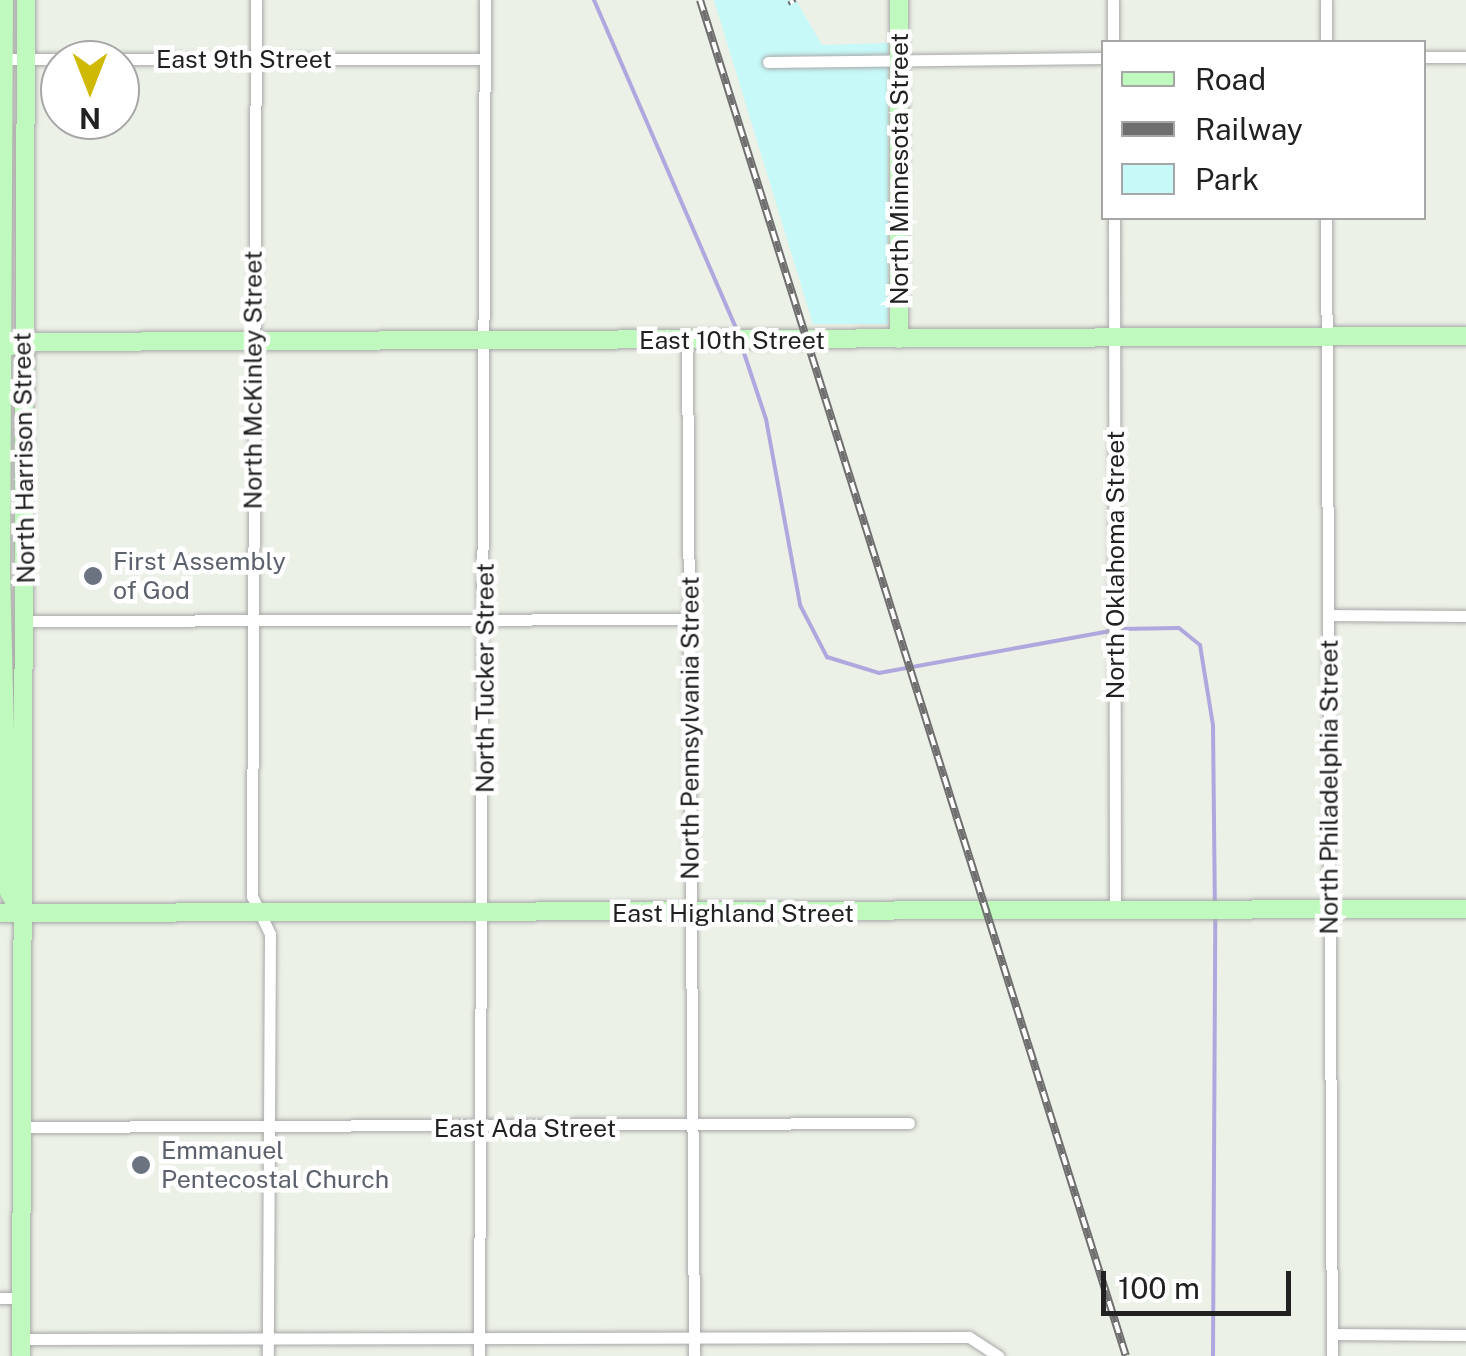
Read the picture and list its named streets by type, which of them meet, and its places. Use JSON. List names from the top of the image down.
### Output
{
  "streets": {
    "street": [
      "East 9th Street",
      "North Minnesota Street",
      "East 10th Street",
      "North McKinley Street",
      "North Harrison Street",
      "North Oklahoma Street",
      "North Tucker Street",
      "North Pennsylvania Street",
      "North Philadelphia Street",
      "East Highland Street",
      "East Ada Street"
    ]
  },
  "crossings": [
    ["East 9th Street", "North McKinley Street"],
    ["East 9th Street", "North Harrison Street"],
    ["East 9th Street", "North Tucker Street"],
    ["North Minnesota Street", "East 10th Street"],
    ["East 10th Street", "North McKinley Street"],
    ["East 10th Street", "North Harrison Street"],
    ["East 10th Street", "North Oklahoma Street"],
    ["East 10th Street", "North Tucker Street"],
    ["East 10th Street", "North Pennsylvania Street"],
    ["East 10th Street", "North Philadelphia Street"],
    ["North McKinley Street", "East Highland Street"],
    ["North McKinley Street", "East Ada Street"],
    ["North Harrison Street", "East Highland Street"],
    ["North Harrison Street", "East Ada Street"],
    ["North Oklahoma Street", "East Highland Street"],
    ["North Tucker Street", "East Highland Street"],
    ["North Tucker Street", "East Ada Street"],
    ["North Pennsylvania Street", "East Highland Street"],
    ["North Pennsylvania Street", "East Ada Street"],
    ["North Philadelphia Street", "East Highland Street"]
  ],
  "places": ["First Assembly of God", "Emmanuel Pentecostal Church"],
  "legend": ["Road", "Railway", "Park"],
  "scale_bar": "100 m",
  "north": "bottom"
}
